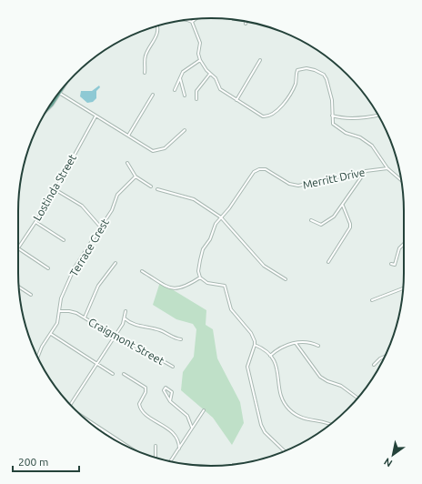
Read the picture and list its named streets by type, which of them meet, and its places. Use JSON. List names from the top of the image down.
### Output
{
  "streets": {
    "street": [
      "Merritt Drive",
      "Lostinda Street",
      "Terrace Crest",
      "Craigmont Street"
    ]
  },
  "crossings": [
    ["Terrace Crest", "Craigmont Street"]
  ],
  "scale_bar": "200 m",
  "north": "bottom left"
}
